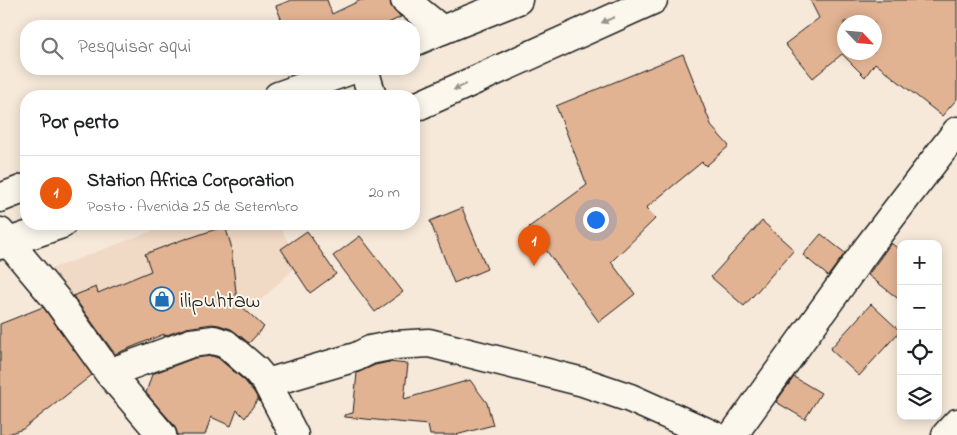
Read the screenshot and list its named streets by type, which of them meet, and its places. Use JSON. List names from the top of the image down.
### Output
{
  "places": {
    "shop": ["ilipuhtaw"]
  },
  "north": "bottom right",
  "page": {
    "search": "Pesquisar aqui",
    "heading": "Por perto",
    "list": [
      {
        "mark": "1",
        "name": "Station Africa Corporation",
        "note": "Posto · Avenida 25 de Setembro",
        "value": "20 m"
      }
    ],
    "pins": "1",
    "map_buttons": ["+", "−"]
  }
}
